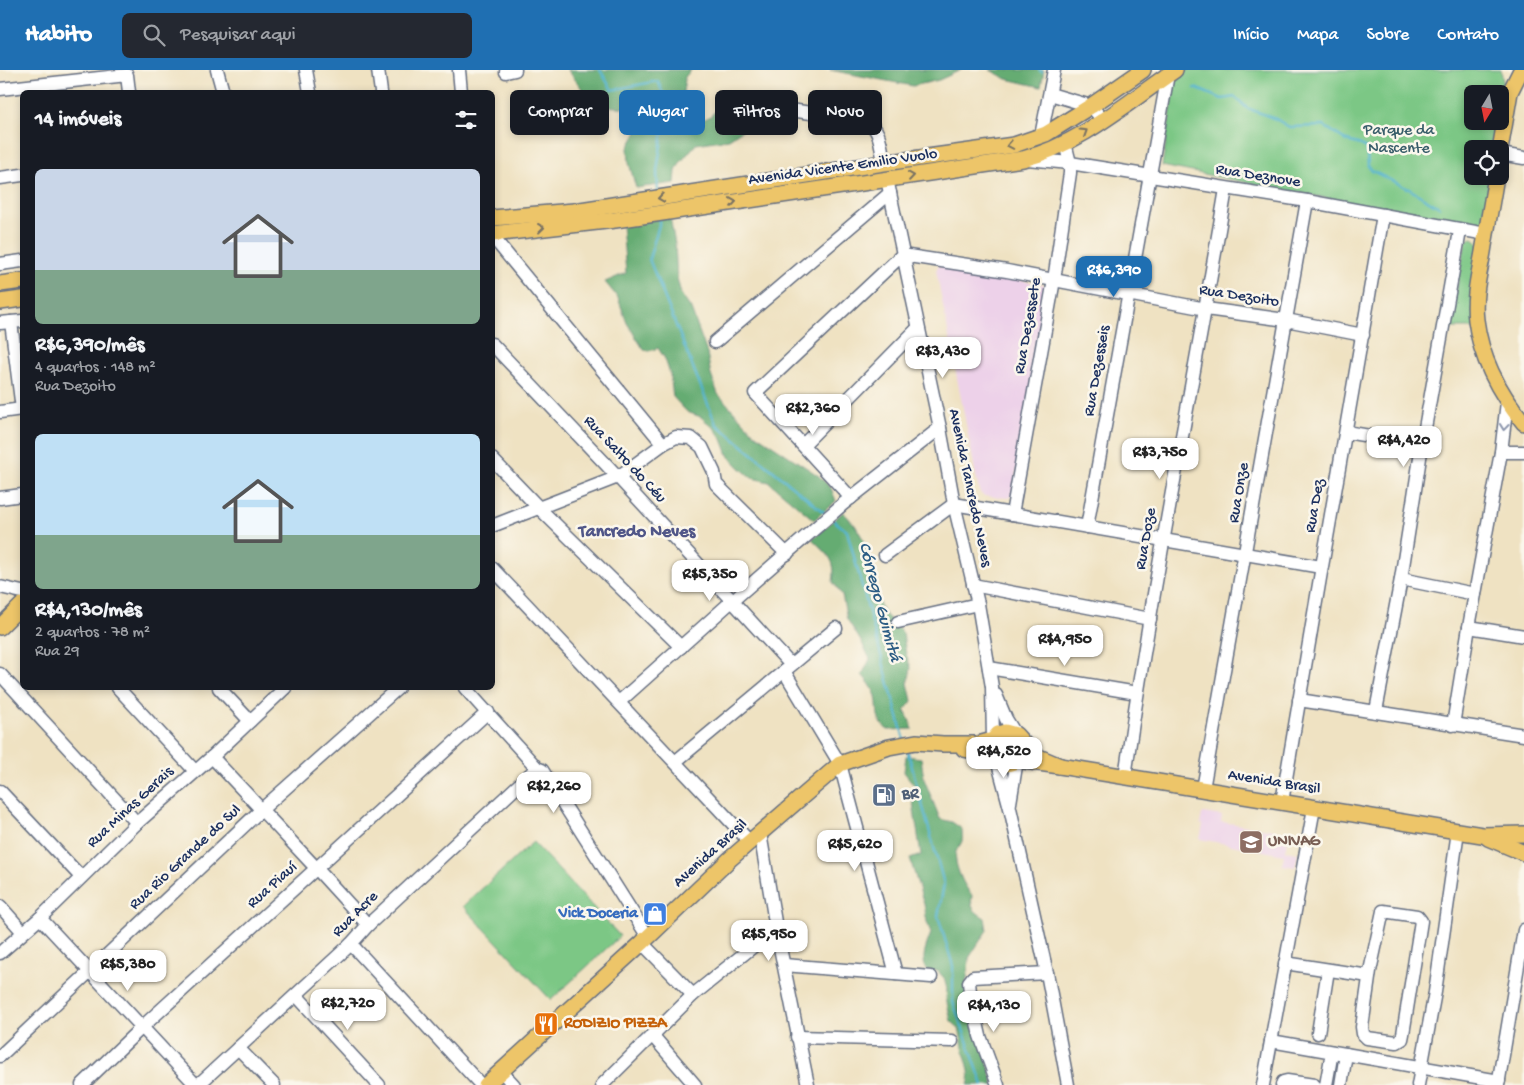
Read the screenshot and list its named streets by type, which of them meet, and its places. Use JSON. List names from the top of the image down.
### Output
{
  "streets": {
    "main road": ["Avenida Vicente Emilio Vuolo", "Avenida Brasil"],
    "street": [
      "Rua Deznove",
      "Rua Dezoito",
      "Rua Dezessete",
      "Rua Dezesseis",
      "Rua Salto do Céu",
      "Avenida Tancredo Neves",
      "Rua Onze",
      "Rua Dez",
      "Rua Doze",
      "Rua Minas Gerais",
      "Rua Rio Grande do Sul",
      "Rua Piauí",
      "Rua Acre"
    ]
  },
  "crossings": [
    ["Avenida Vicente Emilio Vuolo", "Rua Deznove"],
    ["Avenida Vicente Emilio Vuolo", "Rua Dezessete"],
    ["Avenida Vicente Emilio Vuolo", "Rua Dezesseis"],
    ["Avenida Vicente Emilio Vuolo", "Avenida Tancredo Neves"],
    ["Rua Deznove", "Rua Dezessete"],
    ["Rua Deznove", "Rua Dezesseis"],
    ["Rua Deznove", "Rua Onze"],
    ["Rua Deznove", "Rua Dez"],
    ["Rua Deznove", "Rua Doze"],
    ["Rua Dezoito", "Rua Dezessete"],
    ["Rua Dezoito", "Rua Dezesseis"],
    ["Rua Dezoito", "Avenida Tancredo Neves"],
    ["Rua Dezoito", "Rua Onze"],
    ["Rua Dezoito", "Rua Dez"],
    ["Rua Dezoito", "Rua Doze"],
    ["Rua Salto do Céu", "Avenida Brasil"],
    ["Rua Onze", "Avenida Brasil"],
    ["Rua Dez", "Avenida Brasil"],
    ["Rua Doze", "Avenida Brasil"]
  ],
  "districts": ["Tancredo Neves"],
  "water": ["Córrego Guimitá"],
  "parks": ["Parque da Nascente"],
  "places": {
    "fuel station": ["BR"],
    "school or university": ["UNIVAG"],
    "shop": ["Vick Doceria"],
    "restaurant": ["RODIZIO PIZZA"]
  },
  "north": "bottom",
  "page": {
    "header": "Habito",
    "search": "Pesquisar aqui",
    "nav": [
      "Início",
      "Mapa",
      "Sobre",
      "Contato"
    ],
    "chip": [
      "Comprar",
      "Alugar",
      "Filtros",
      "Novo"
    ],
    "heading": "14 imóveis",
    "list": [
      {
        "name": "R$6,390/mês",
        "note": "4 quartos · 148 m² · Rua Dezoito"
      },
      {
        "name": "R$4,130/mês",
        "note": "2 quartos · 78 m² · Rua 29"
      }
    ],
    "price": [
      "R$6,390",
      "R$3,430",
      "R$2,360",
      "R$4,420",
      "R$3,750",
      "R$5,350",
      "R$4,950",
      "R$4,520",
      "R$2,260",
      "R$5,620",
      "R$5,950",
      "R$5,380",
      "R$2,720",
      "R$4,130"
    ]
  }
}
